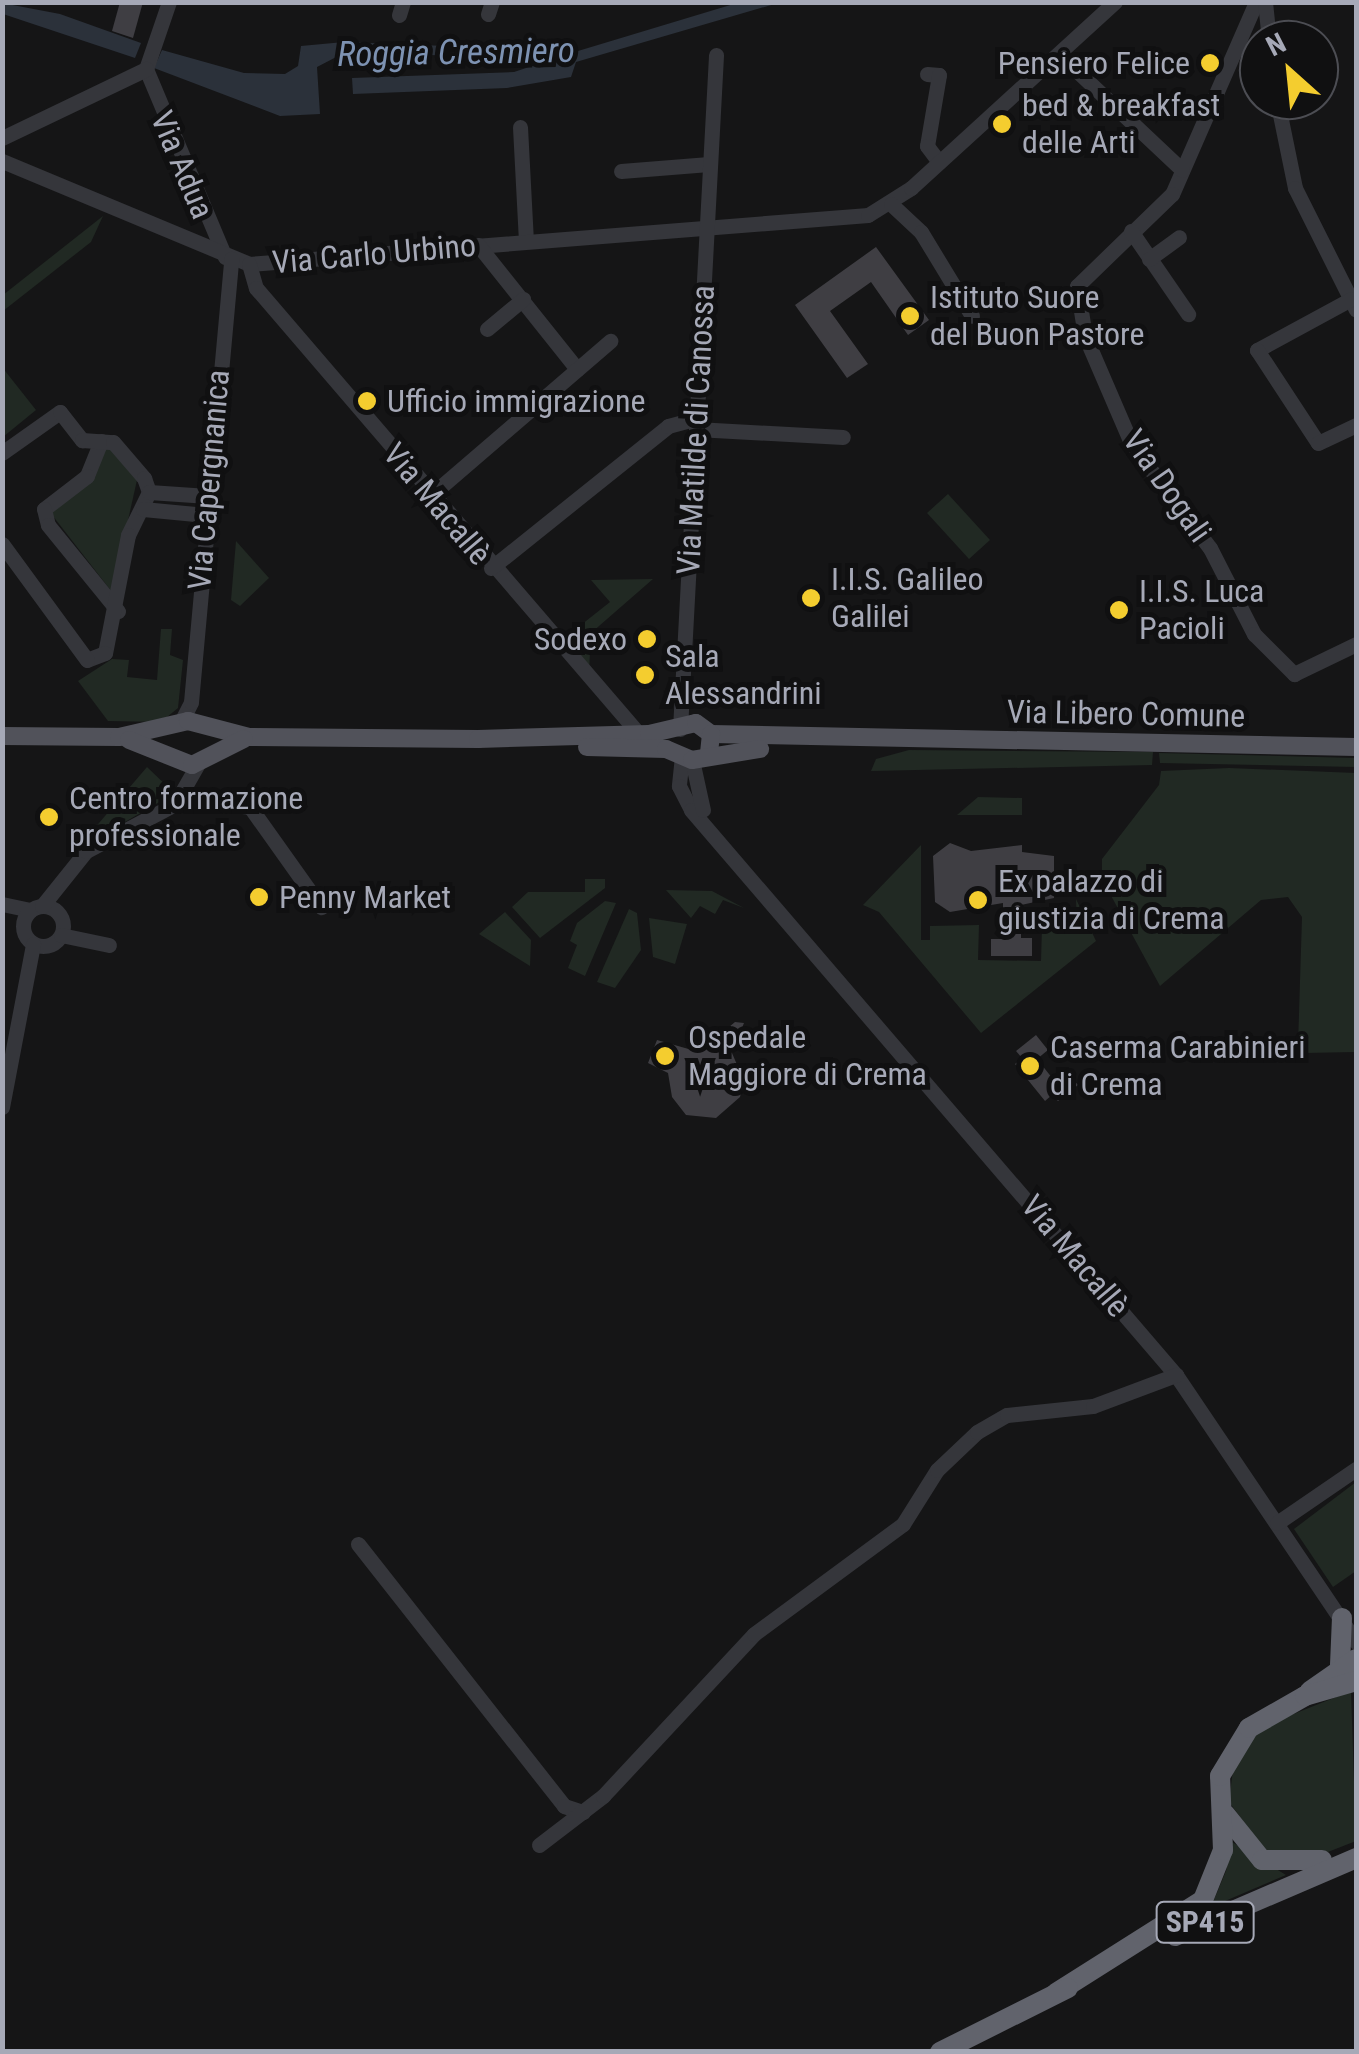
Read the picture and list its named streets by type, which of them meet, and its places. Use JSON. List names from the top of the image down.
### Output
{
  "streets": {
    "highway": ["SP415"],
    "main road": ["Via Libero Comune"],
    "street": [
      "Via Adua",
      "Via Carlo Urbino",
      "Via Matilde di Canossa",
      "Via Capergnanica",
      "Via Dogali",
      "Via Macallè"
    ]
  },
  "crossings": [
    ["Via Adua", "Via Carlo Urbino"],
    ["Via Adua", "Via Capergnanica"],
    ["Via Carlo Urbino", "Via Matilde di Canossa"],
    ["Via Carlo Urbino", "Via Capergnanica"],
    ["Via Carlo Urbino", "Via Macallè"],
    ["Via Matilde di Canossa", "Via Macallè"],
    ["Via Matilde di Canossa", "Via Libero Comune"],
    ["Via Capergnanica", "Via Libero Comune"],
    ["Via Macallè", "Via Libero Comune"]
  ],
  "water": ["Roggia Cresmiero"],
  "places": [
    "Pensiero Felice",
    "bed & breakfast delle Arti",
    "Istituto Suore del Buon Pastore",
    "Ufficio immigrazione",
    "I.I.S. Galileo Galilei",
    "I.I.S. Luca Pacioli",
    "Sodexo",
    "Sala Alessandrini",
    "Centro formazione professionale",
    "Penny Market",
    "Ex palazzo di giustizia di Crema",
    "Ospedale Maggiore di Crema",
    "Caserma Carabinieri di Crema"
  ],
  "north": "top left"
}
